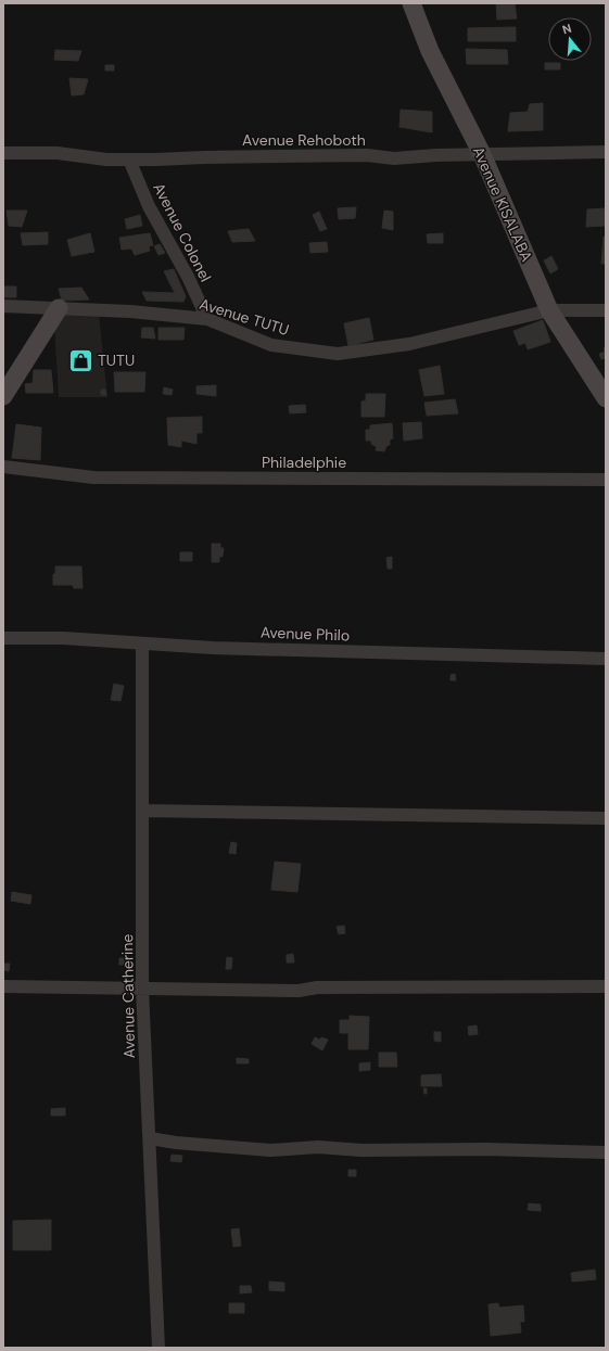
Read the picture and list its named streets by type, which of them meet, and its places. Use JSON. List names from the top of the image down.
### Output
{
  "streets": {
    "street": [
      "Avenue Rehoboth",
      "Avenue KISALABA",
      "Avenue Colonel",
      "Avenue TUTU",
      "Philadelphie",
      "Avenue Philo",
      "Avenue Catherine"
    ]
  },
  "crossings": [
    ["Avenue Rehoboth", "Avenue KISALABA"],
    ["Avenue Rehoboth", "Avenue Colonel"],
    ["Avenue KISALABA", "Avenue TUTU"],
    ["Avenue Colonel", "Avenue TUTU"],
    ["Avenue Philo", "Avenue Catherine"]
  ],
  "places": {
    "shop": ["TUTU"]
  },
  "north": "top"
}
